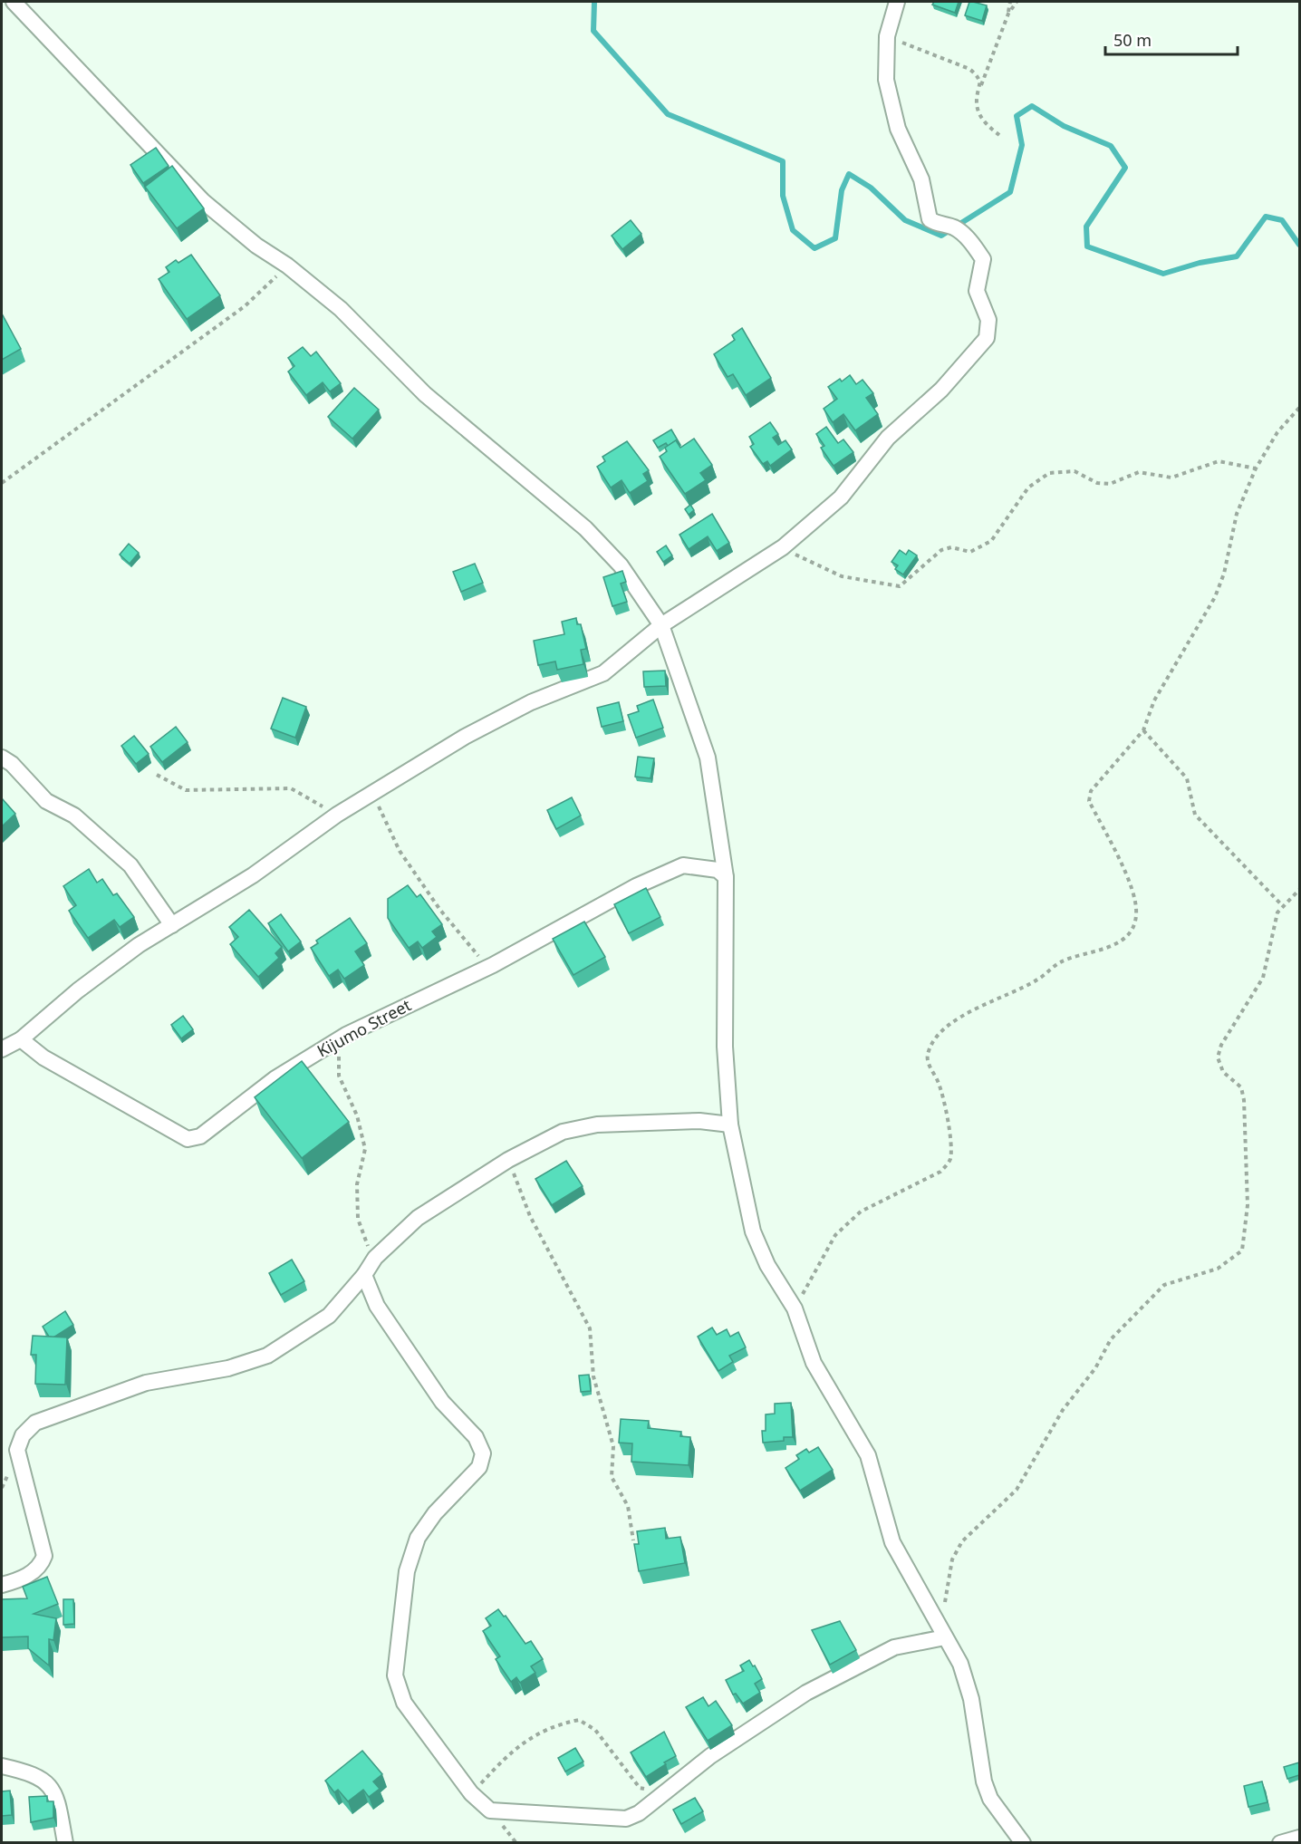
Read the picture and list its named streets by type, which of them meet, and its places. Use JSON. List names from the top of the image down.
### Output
{
  "streets": {
    "street": ["Kijumo Street"]
  },
  "scale_bar": "50 m"
}
